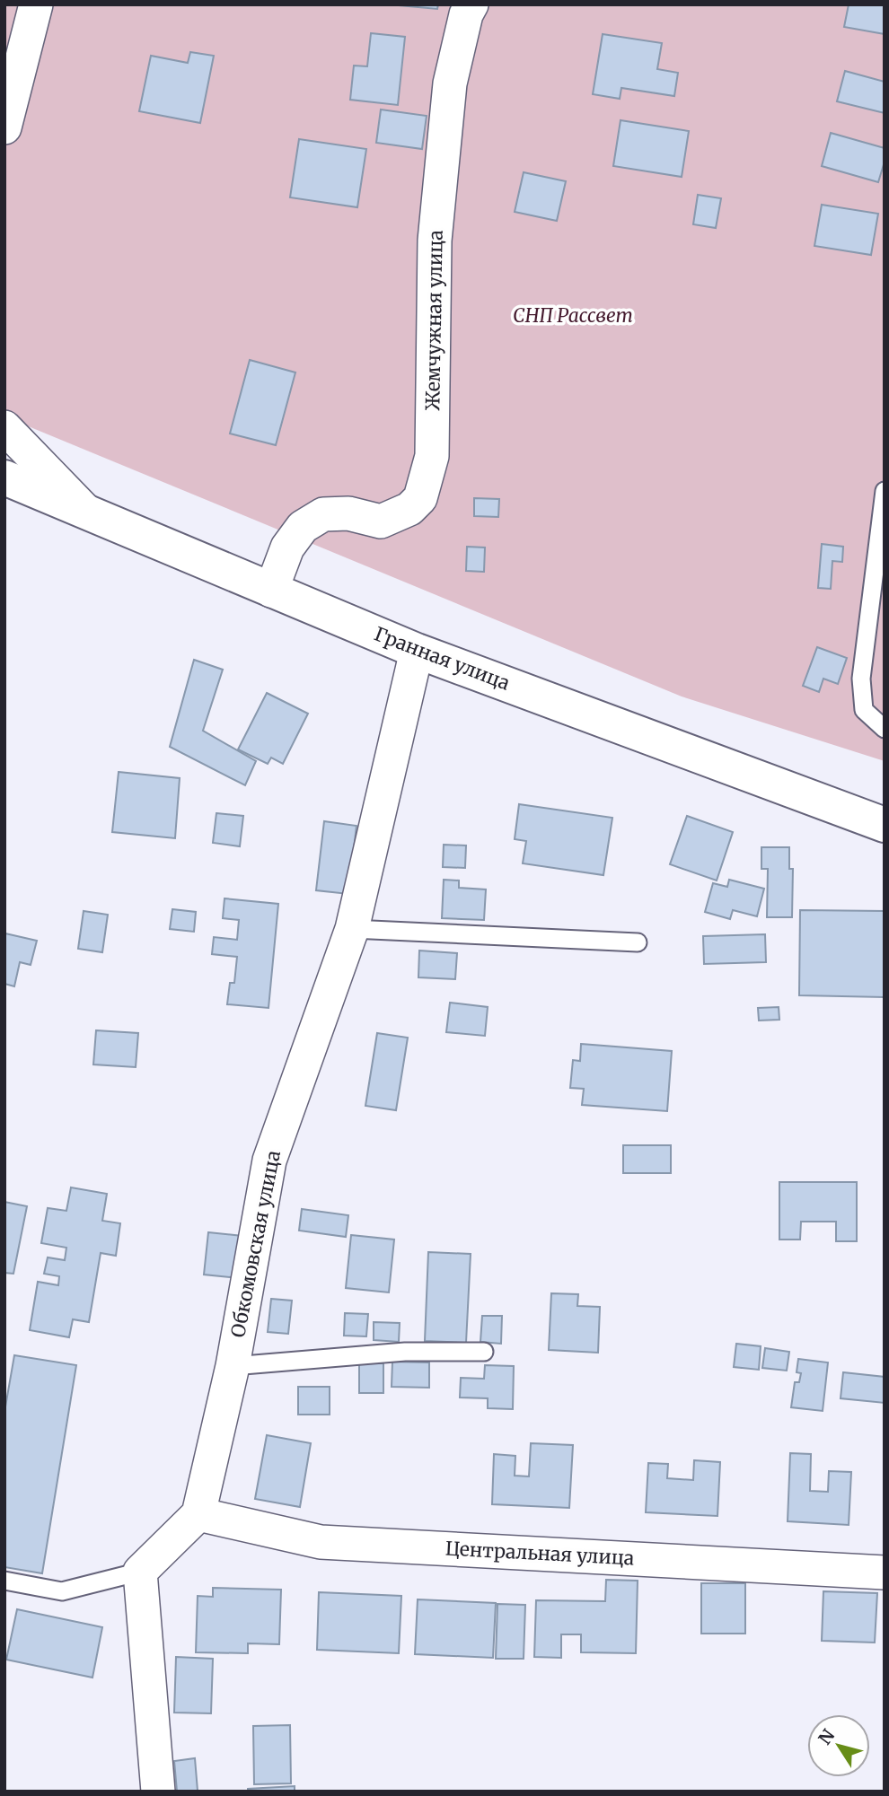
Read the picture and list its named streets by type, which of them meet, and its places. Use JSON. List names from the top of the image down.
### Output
{
  "streets": {
    "street": [
      "Жемчужная улица",
      "Гранная улица",
      "Обкомовская улица",
      "Центральная улица"
    ]
  },
  "crossings": [
    ["Жемчужная улица", "Гранная улица"],
    ["Гранная улица", "Обкомовская улица"],
    ["Обкомовская улица", "Центральная улица"]
  ],
  "parks": ["СНП Рассвет"],
  "north": "top left"
}
